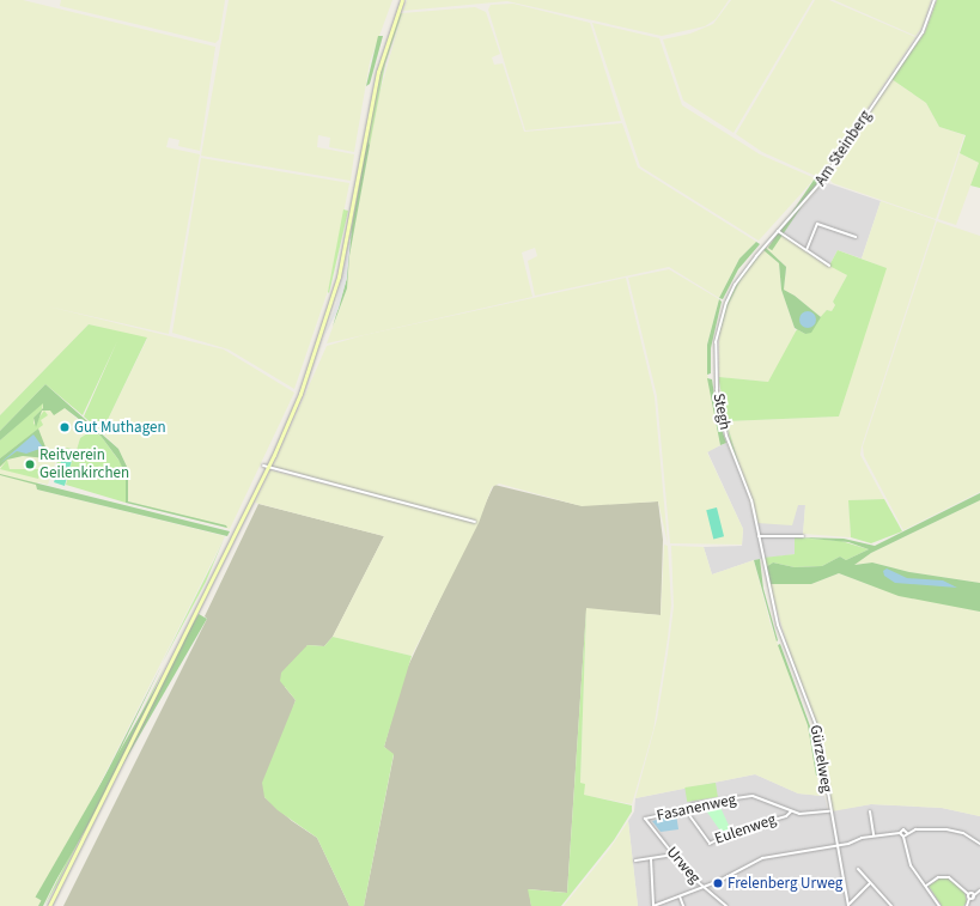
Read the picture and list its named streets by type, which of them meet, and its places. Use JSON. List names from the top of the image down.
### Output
{
  "streets": {
    "street": [
      "Am Steinberg",
      "Stegh",
      "Gürzelweg",
      "Fasanenweg",
      "Eulenweg",
      "Urweg"
    ]
  },
  "crossings": [
    ["Am Steinberg", "Stegh"],
    ["Stegh", "Gürzelweg"],
    ["Gürzelweg", "Fasanenweg"],
    ["Fasanenweg", "Eulenweg"],
    ["Fasanenweg", "Urweg"]
  ],
  "places": ["Gut Muthagen", "Reitverein Geilenkirchen", "Frelenberg Urweg"]
}
